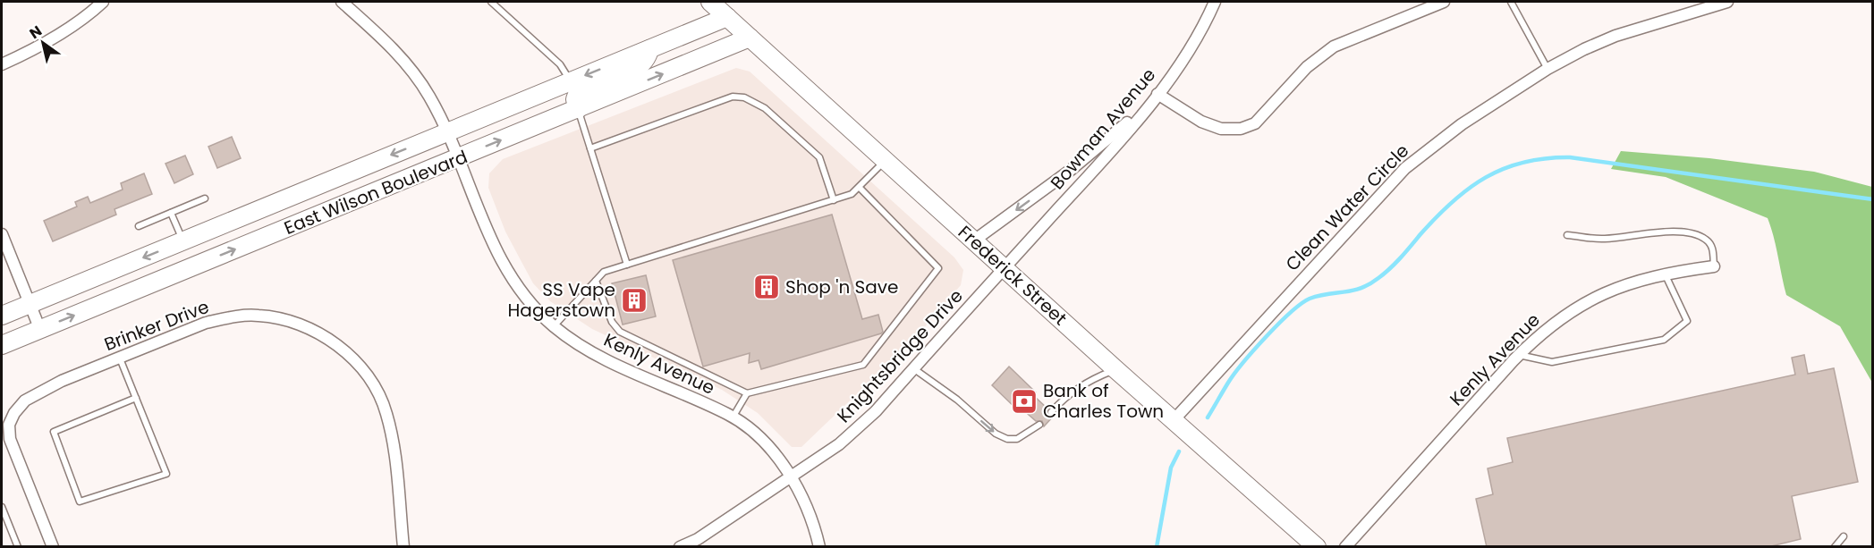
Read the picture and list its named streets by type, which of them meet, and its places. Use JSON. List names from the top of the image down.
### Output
{
  "streets": {
    "main road": ["East Wilson Boulevard", "Frederick Street"],
    "street": [
      "Bowman Avenue",
      "Clean Water Circle",
      "Brinker Drive",
      "Knightsbridge Drive",
      "Kenly Avenue"
    ]
  },
  "crossings": [
    ["Bowman Avenue", "Frederick Street"],
    ["Bowman Avenue", "Knightsbridge Drive"],
    ["East Wilson Boulevard", "Frederick Street"],
    ["East Wilson Boulevard", "Kenly Avenue"],
    ["Clean Water Circle", "Frederick Street"],
    ["Frederick Street", "Knightsbridge Drive"],
    ["Knightsbridge Drive", "Kenly Avenue"]
  ],
  "places": {
    "building": ["Shop 'n Save", "SS Vape Hagerstown"],
    "bank": ["Bank of Charles Town"]
  },
  "north": "top left"
}
